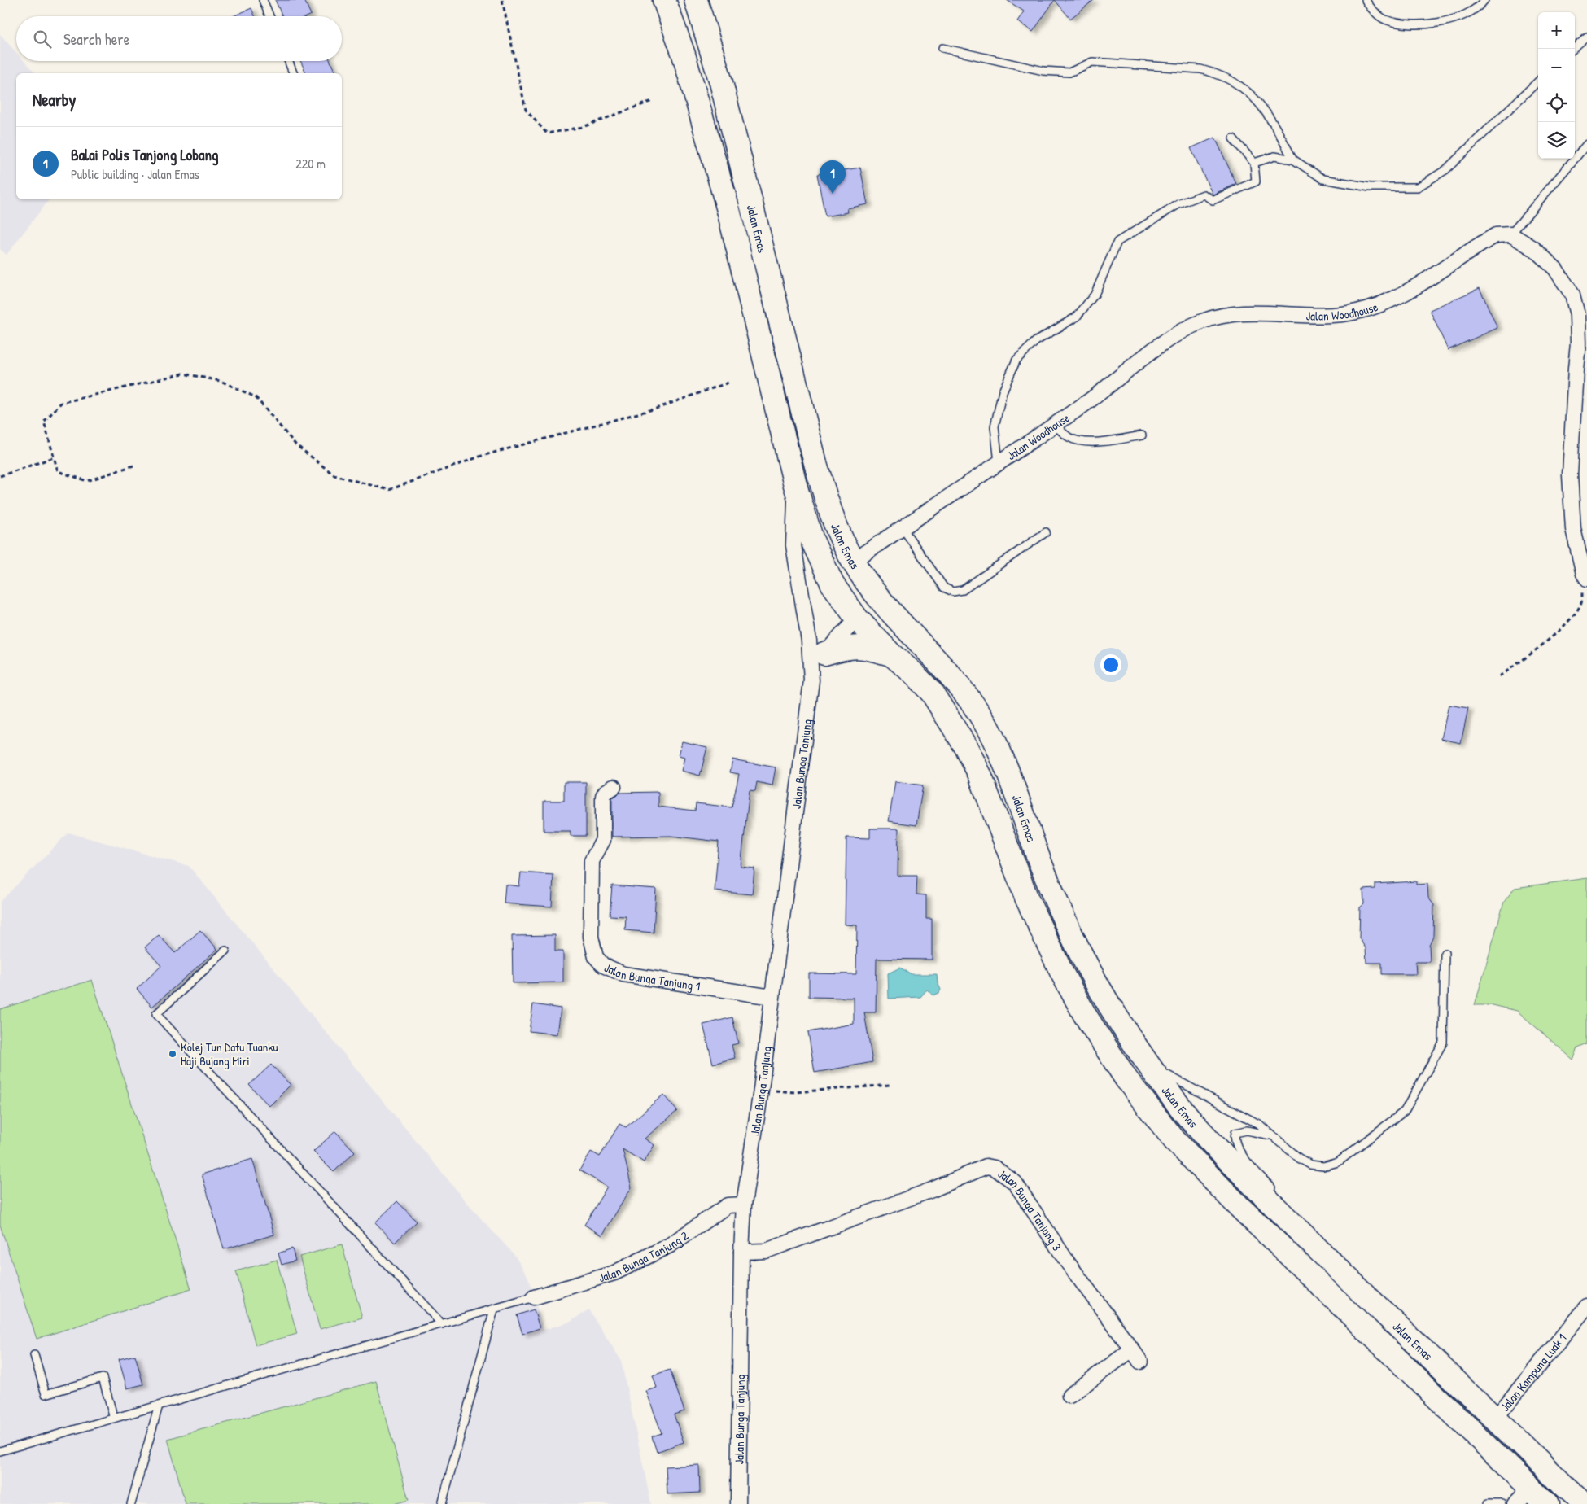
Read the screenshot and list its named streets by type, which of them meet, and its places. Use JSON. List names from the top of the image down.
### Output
{
  "streets": {
    "main road": ["Jalan Emas"],
    "street": [
      "Jalan Woodhouse",
      "Jalan Bunga Tanjung",
      "Jalan Bunga Tanjung 1",
      "Jalan Bunga Tanjung 3",
      "Jalan Bunga Tanjung 2",
      "Jalan Kampung Luak 1"
    ]
  },
  "crossings": [
    ["Jalan Emas", "Jalan Woodhouse"],
    ["Jalan Emas", "Jalan Kampung Luak 1"],
    ["Jalan Bunga Tanjung", "Jalan Bunga Tanjung 1"],
    ["Jalan Bunga Tanjung", "Jalan Bunga Tanjung 3"],
    ["Jalan Bunga Tanjung", "Jalan Bunga Tanjung 2"]
  ],
  "places": ["Kolej Tun Datu Tuanku Haji Bujang Miri"],
  "page": {
    "map_buttons": ["+", "−"],
    "search": "Search here",
    "heading": "Nearby",
    "list": [
      {
        "mark": "1",
        "name": "Balai Polis Tanjong Lobang",
        "note": "Public building · Jalan Emas",
        "value": "220 m"
      }
    ],
    "pins": "1"
  }
}
